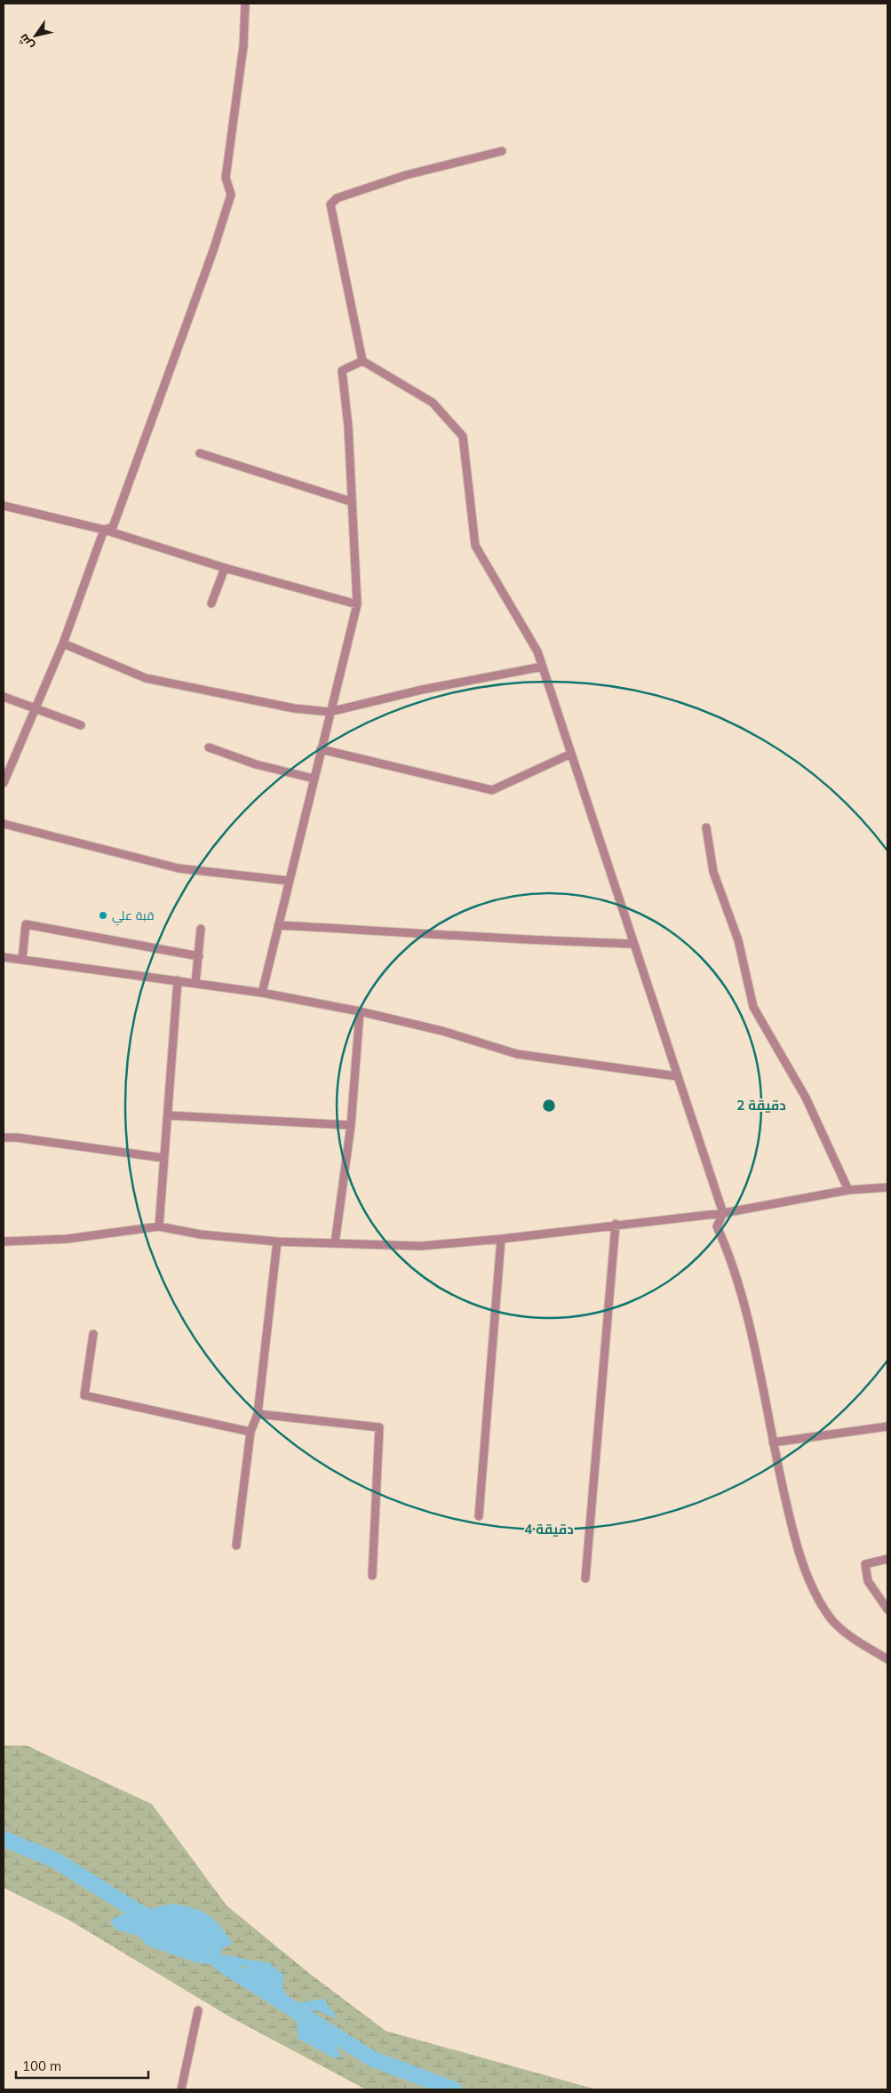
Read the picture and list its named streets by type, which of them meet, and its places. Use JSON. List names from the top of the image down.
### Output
{
  "places": ["قبة علي"],
  "scale_bar": "100 m",
  "north": "bottom left",
  "rings": ["2 دقيقة", "4 دقيقة"]
}
